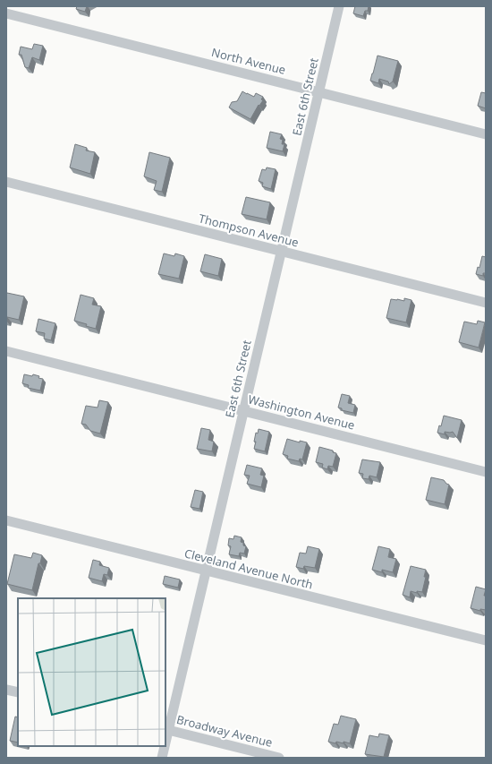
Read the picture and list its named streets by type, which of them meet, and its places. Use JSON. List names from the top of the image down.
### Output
{
  "streets": {
    "street": [
      "North Avenue",
      "East 6th Street",
      "Thompson Avenue",
      "Washington Avenue",
      "Cleveland Avenue North",
      "Broadway Avenue"
    ]
  },
  "crossings": [
    ["North Avenue", "East 6th Street"],
    ["East 6th Street", "Thompson Avenue"],
    ["East 6th Street", "Washington Avenue"],
    ["East 6th Street", "Cleveland Avenue North"],
    ["East 6th Street", "Broadway Avenue"]
  ]
}
